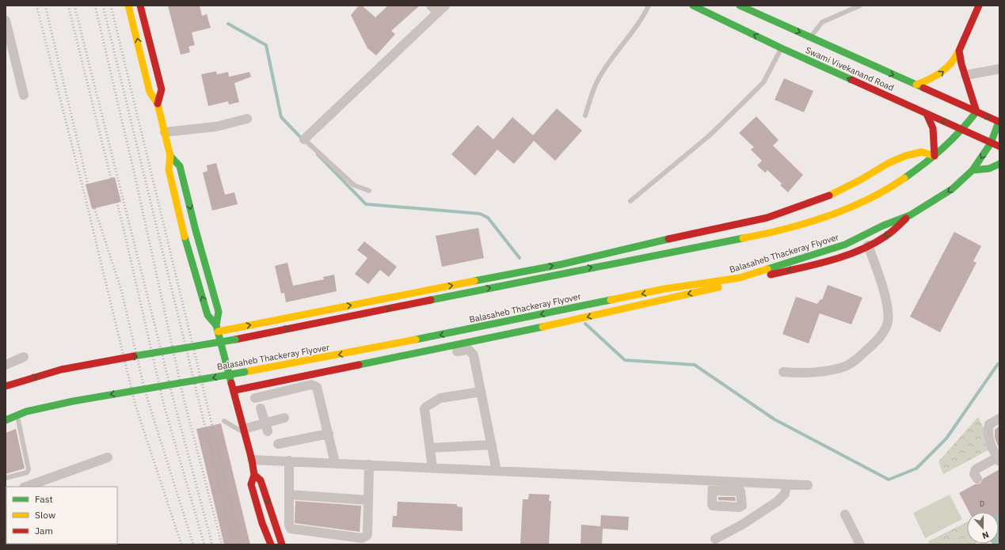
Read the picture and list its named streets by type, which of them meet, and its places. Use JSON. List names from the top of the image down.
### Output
{
  "streets": {
    "main road": ["Swami Vivekanand Road", "Balasaheb Thackeray Flyover"]
  },
  "crossings": [
    ["Swami Vivekanand Road", "Balasaheb Thackeray Flyover"]
  ],
  "house_numbers": ["D"],
  "legend": ["Fast", "Slow", "Jam"],
  "north": "bottom"
}
